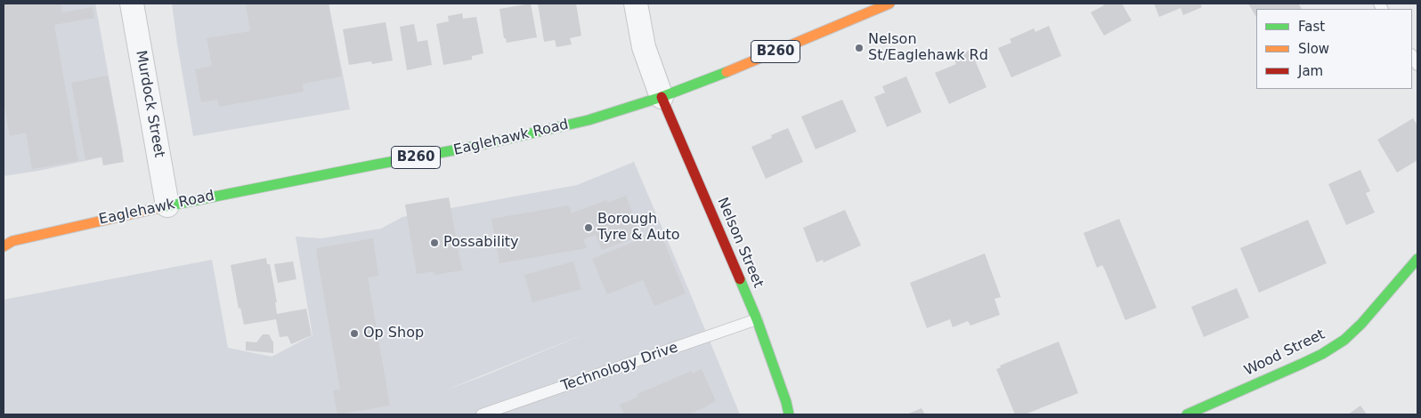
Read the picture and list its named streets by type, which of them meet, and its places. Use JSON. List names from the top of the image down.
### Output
{
  "streets": {
    "main road": [
      "B260",
      "Eaglehawk Road",
      "Nelson Street",
      "Wood Street"
    ],
    "street": ["Murdock Street"],
    "lane": ["Technology Drive"]
  },
  "crossings": [
    ["Murdock Street", "Eaglehawk Road"],
    ["Eaglehawk Road", "Nelson Street"],
    ["Nelson Street", "Technology Drive"]
  ],
  "places": [
    "Nelson St/Eaglehawk Rd",
    "Borough Tyre & Auto",
    "Possability",
    "Op Shop"
  ],
  "legend": ["Fast", "Slow", "Jam"]
}
